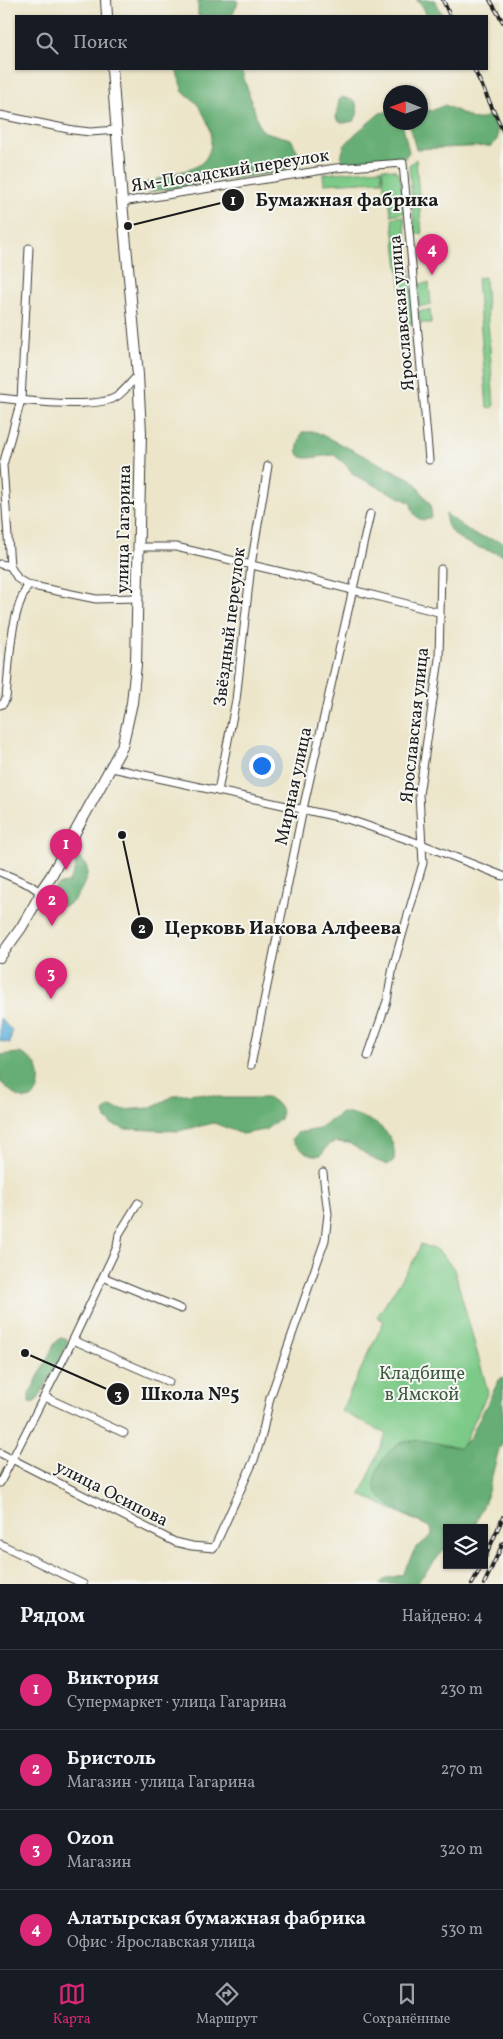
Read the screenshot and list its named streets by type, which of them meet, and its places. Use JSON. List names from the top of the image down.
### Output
{
  "streets": {
    "main road": ["улица Гагарина"],
    "street": [
      "Ям-Посадский переулок",
      "Ярославская улица",
      "Звёздный переулок",
      "Мирная улица",
      "улица Осипова"
    ]
  },
  "crossings": [
    ["Ям-Посадский переулок", "Ярославская улица"],
    ["Ям-Посадский переулок", "улица Гагарина"]
  ],
  "parks": ["Кладбище в Ямской"],
  "places": ["Бумажная фабрика", "Церковь Иакова Алфеева", "Школа №5"],
  "north": "left",
  "page": {
    "search": "Поиск",
    "pins": [
      "4",
      "1",
      "2",
      "3"
    ],
    "heading": ["Рядом", "Найдено: 4"],
    "list": [
      {
        "mark": "1",
        "name": "Виктория",
        "note": "Супермаркет · улица Гагарина",
        "value": "230 m"
      },
      {
        "mark": "2",
        "name": "Бристоль",
        "note": "Магазин · улица Гагарина",
        "value": "270 m"
      },
      {
        "mark": "3",
        "name": "Ozon",
        "note": "Магазин",
        "value": "320 m"
      },
      {
        "mark": "4",
        "name": "Алатырская бумажная фабрика",
        "note": "Офис · Ярославская улица",
        "value": "530 m"
      }
    ],
    "nav": ["Карта", "Маршрут", "Сохранённые"]
  }
}
